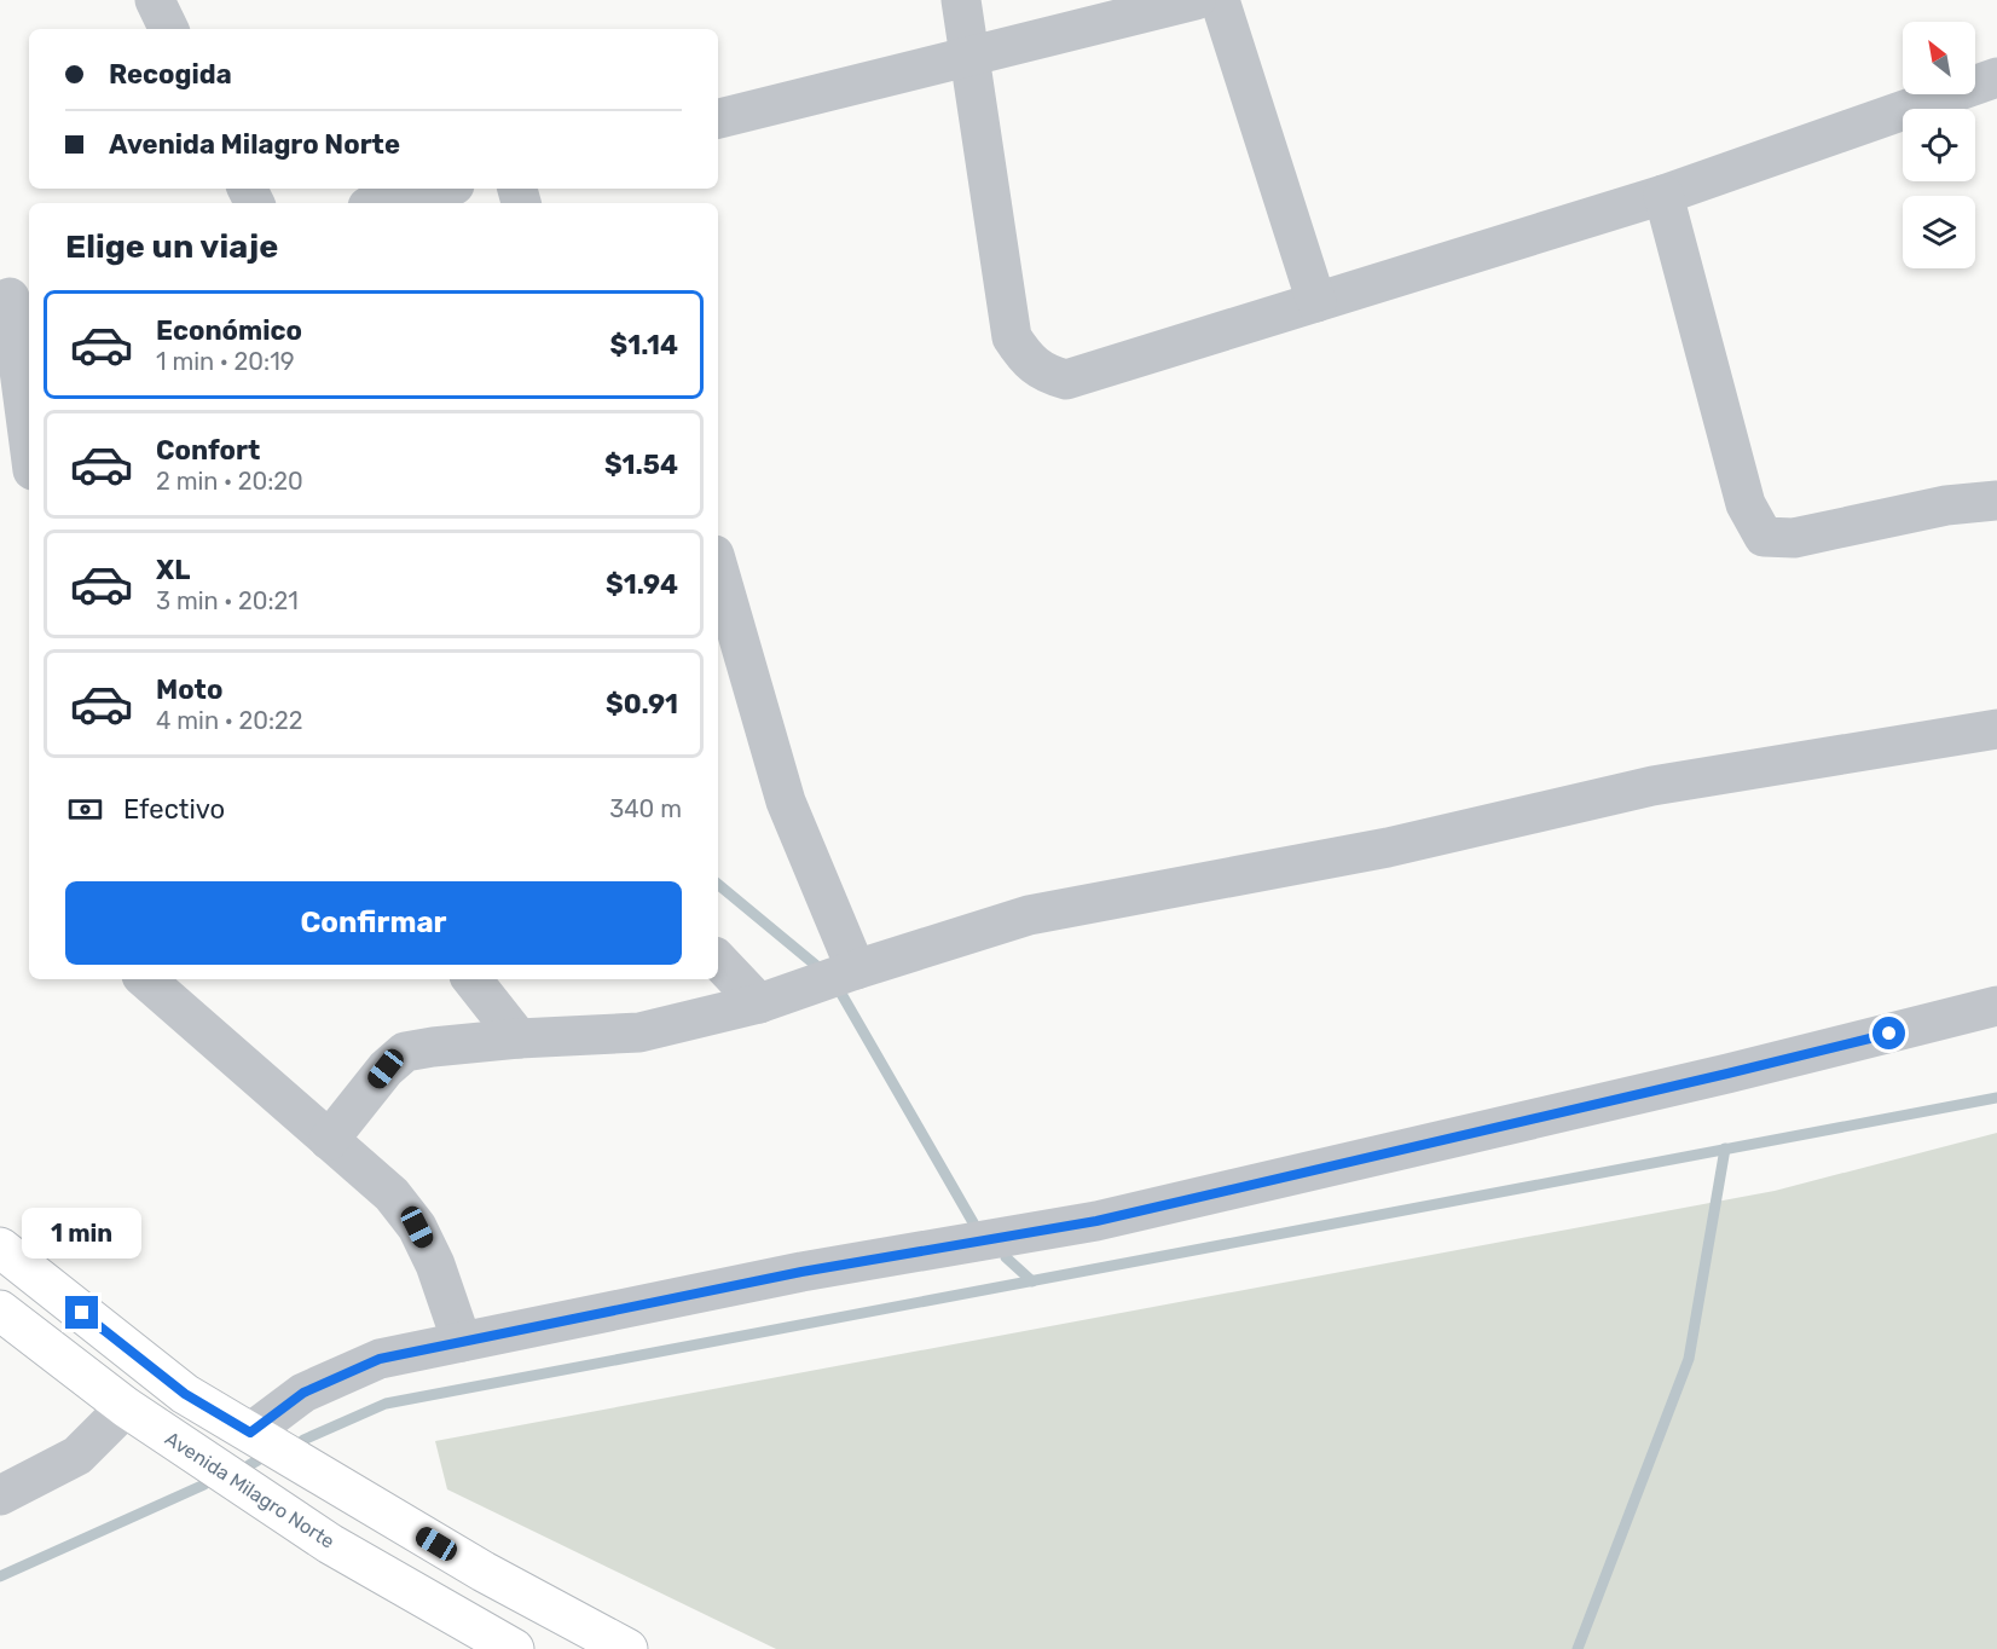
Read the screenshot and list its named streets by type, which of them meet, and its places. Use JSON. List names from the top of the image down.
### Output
{
  "streets": {
    "main road": ["Avenida Milagro Norte"]
  },
  "north": "top left",
  "page": {
    "banner": ["Recogida", "Avenida Milagro Norte"],
    "heading": "Elige un viaje",
    "list": [
      {
        "name": "Económico",
        "note": "1 min · 20:19",
        "value": "$1.14"
      },
      {
        "name": "Confort",
        "note": "2 min · 20:20",
        "value": "$1.54"
      },
      {
        "name": "XL",
        "note": "3 min · 20:21",
        "value": "$1.94"
      },
      {
        "name": "Moto",
        "note": "4 min · 20:22",
        "value": "$0.91"
      }
    ],
    "pay": ["Efectivo", "340 m"],
    "buttons": "Confirmar",
    "bubble": "1 min"
  }
}
